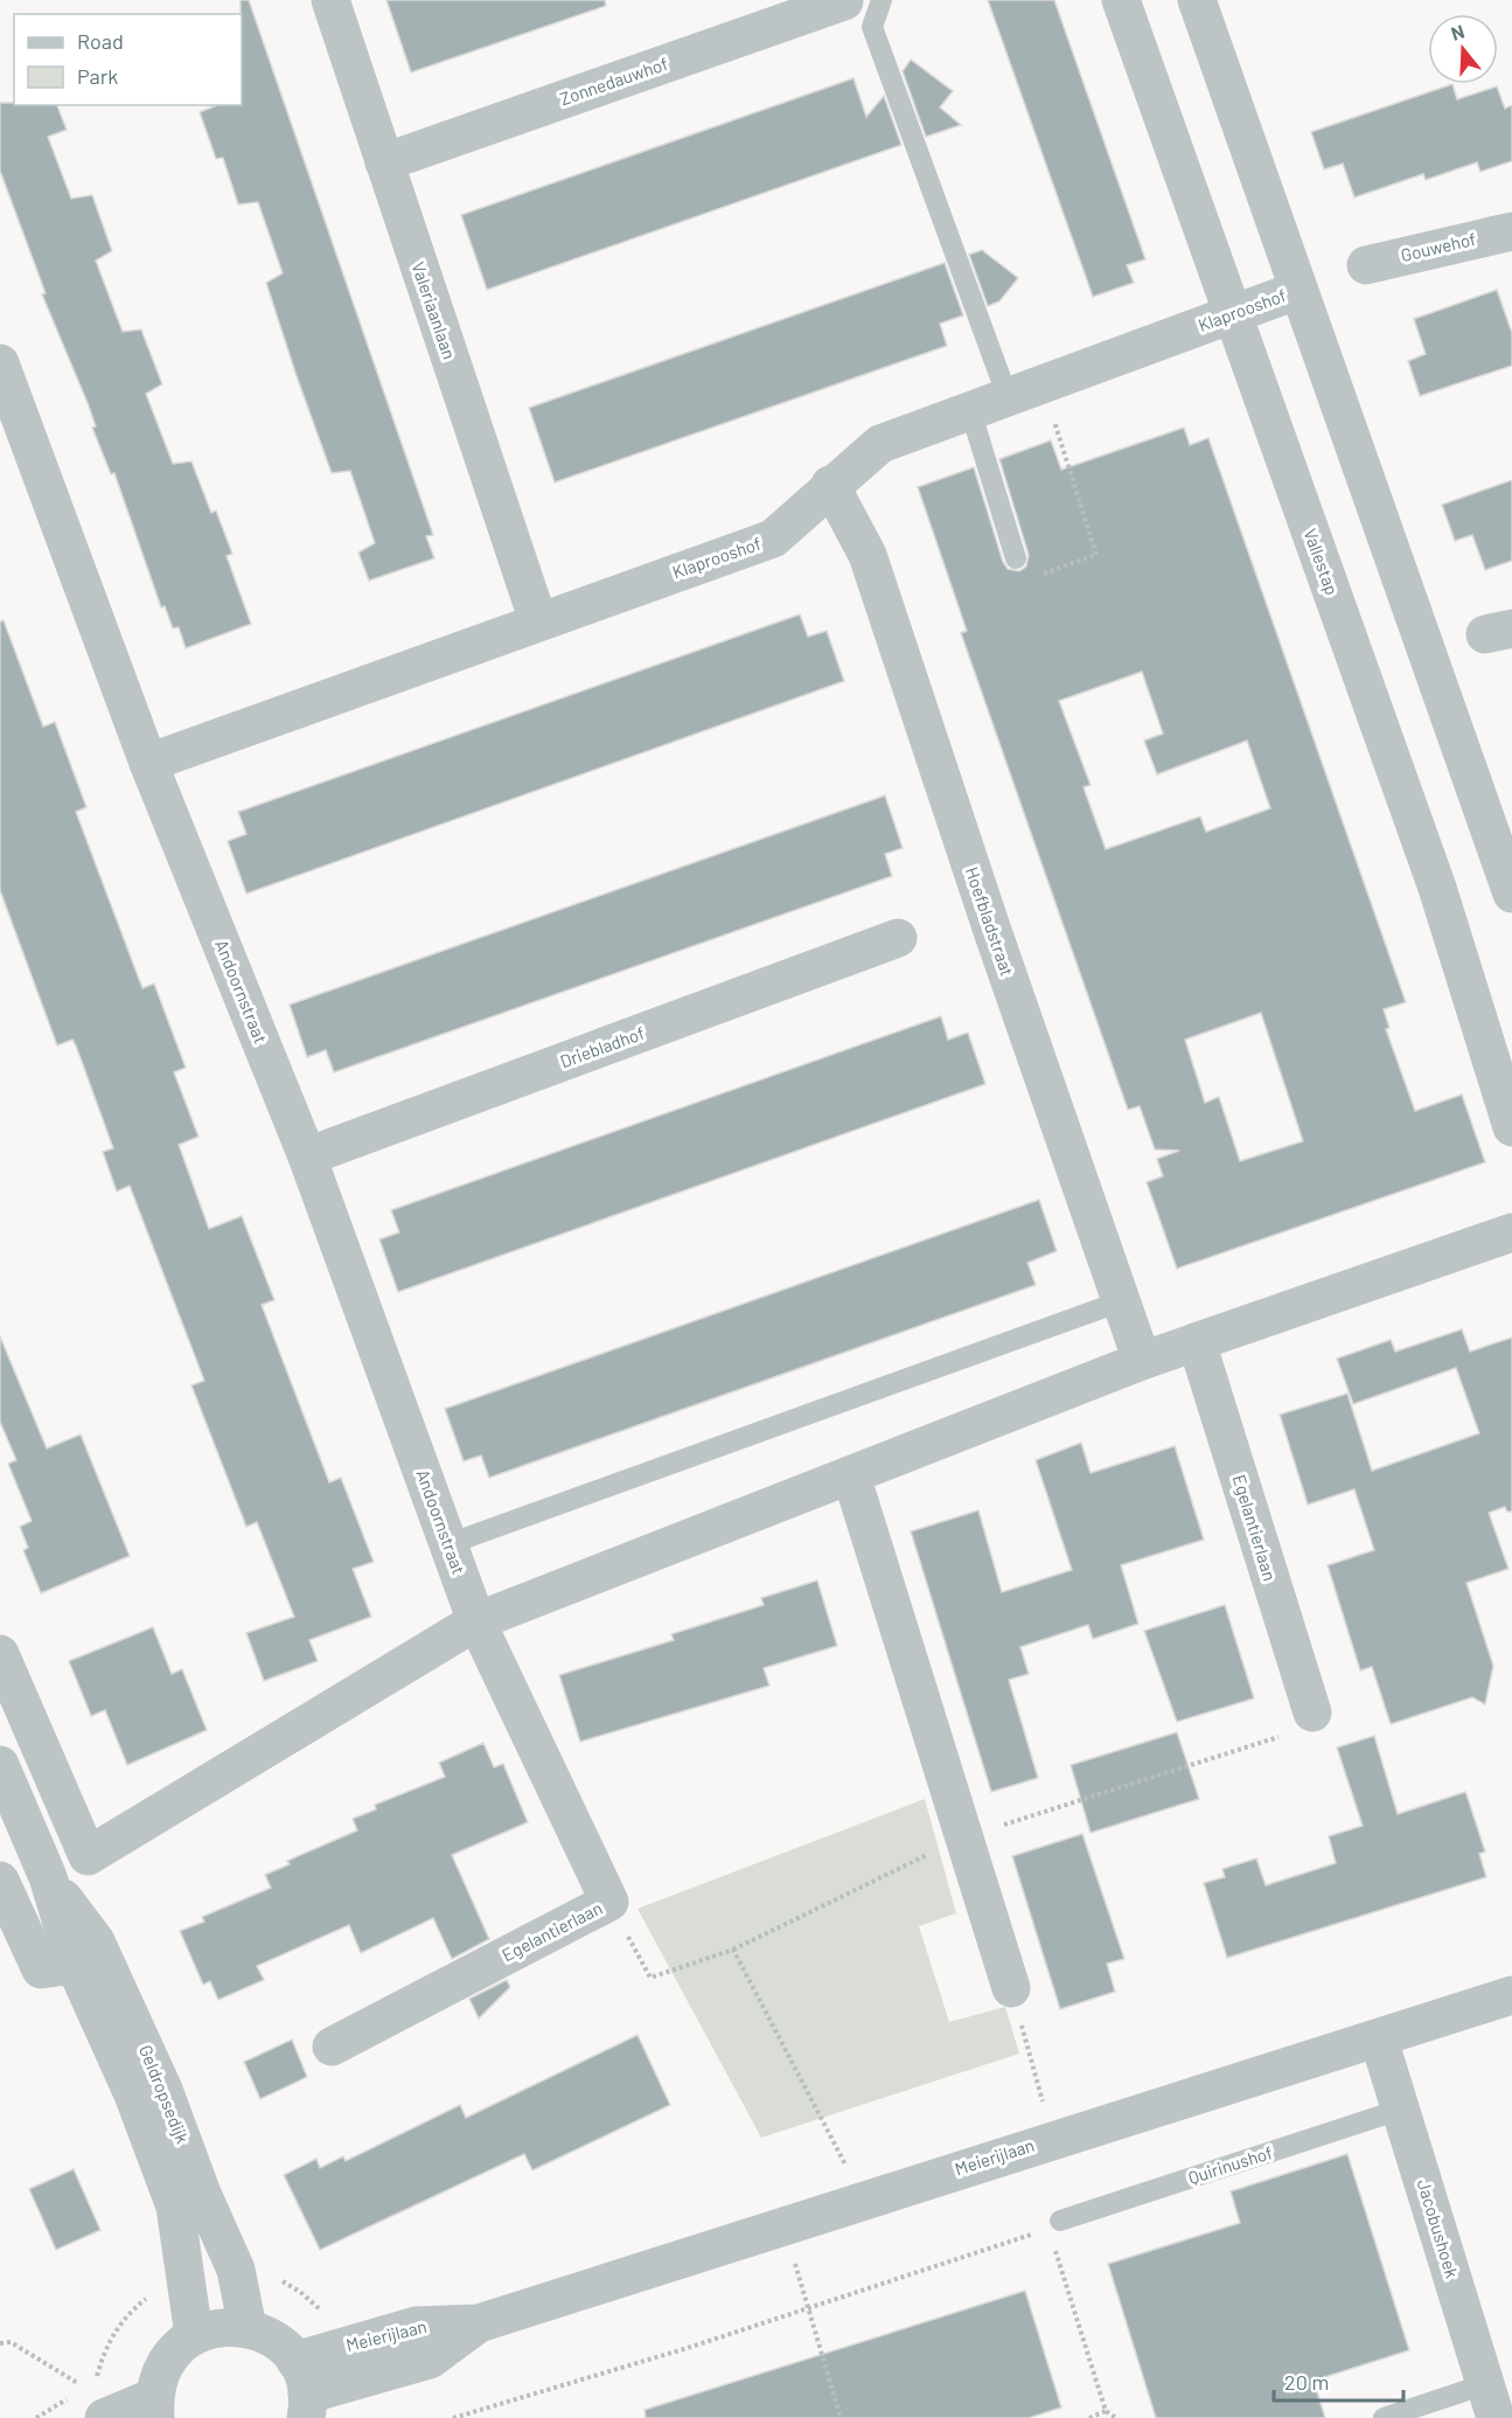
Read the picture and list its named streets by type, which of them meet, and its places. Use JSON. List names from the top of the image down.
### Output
{
  "streets": {
    "street": [
      "Zonnedauwhof",
      "Gouwehof",
      "Valeriaanlaan",
      "Klaprooshof",
      "Vallestap",
      "Hoefbladstraat",
      "Andoornstraat",
      "Driebladhof",
      "Egelantierlaan",
      "Geldropsedijk",
      "Meierijlaan",
      "Jacobushoek"
    ],
    "lane": ["Quirinushof"]
  },
  "crossings": [
    ["Zonnedauwhof", "Valeriaanlaan"],
    ["Valeriaanlaan", "Klaprooshof"],
    ["Klaprooshof", "Vallestap"],
    ["Klaprooshof", "Hoefbladstraat"],
    ["Klaprooshof", "Andoornstraat"],
    ["Andoornstraat", "Driebladhof"],
    ["Andoornstraat", "Egelantierlaan"],
    ["Meierijlaan", "Jacobushoek"],
    ["Quirinushof", "Jacobushoek"]
  ],
  "legend": ["Road", "Park"],
  "scale_bar": "20 m",
  "north": "top"
}
